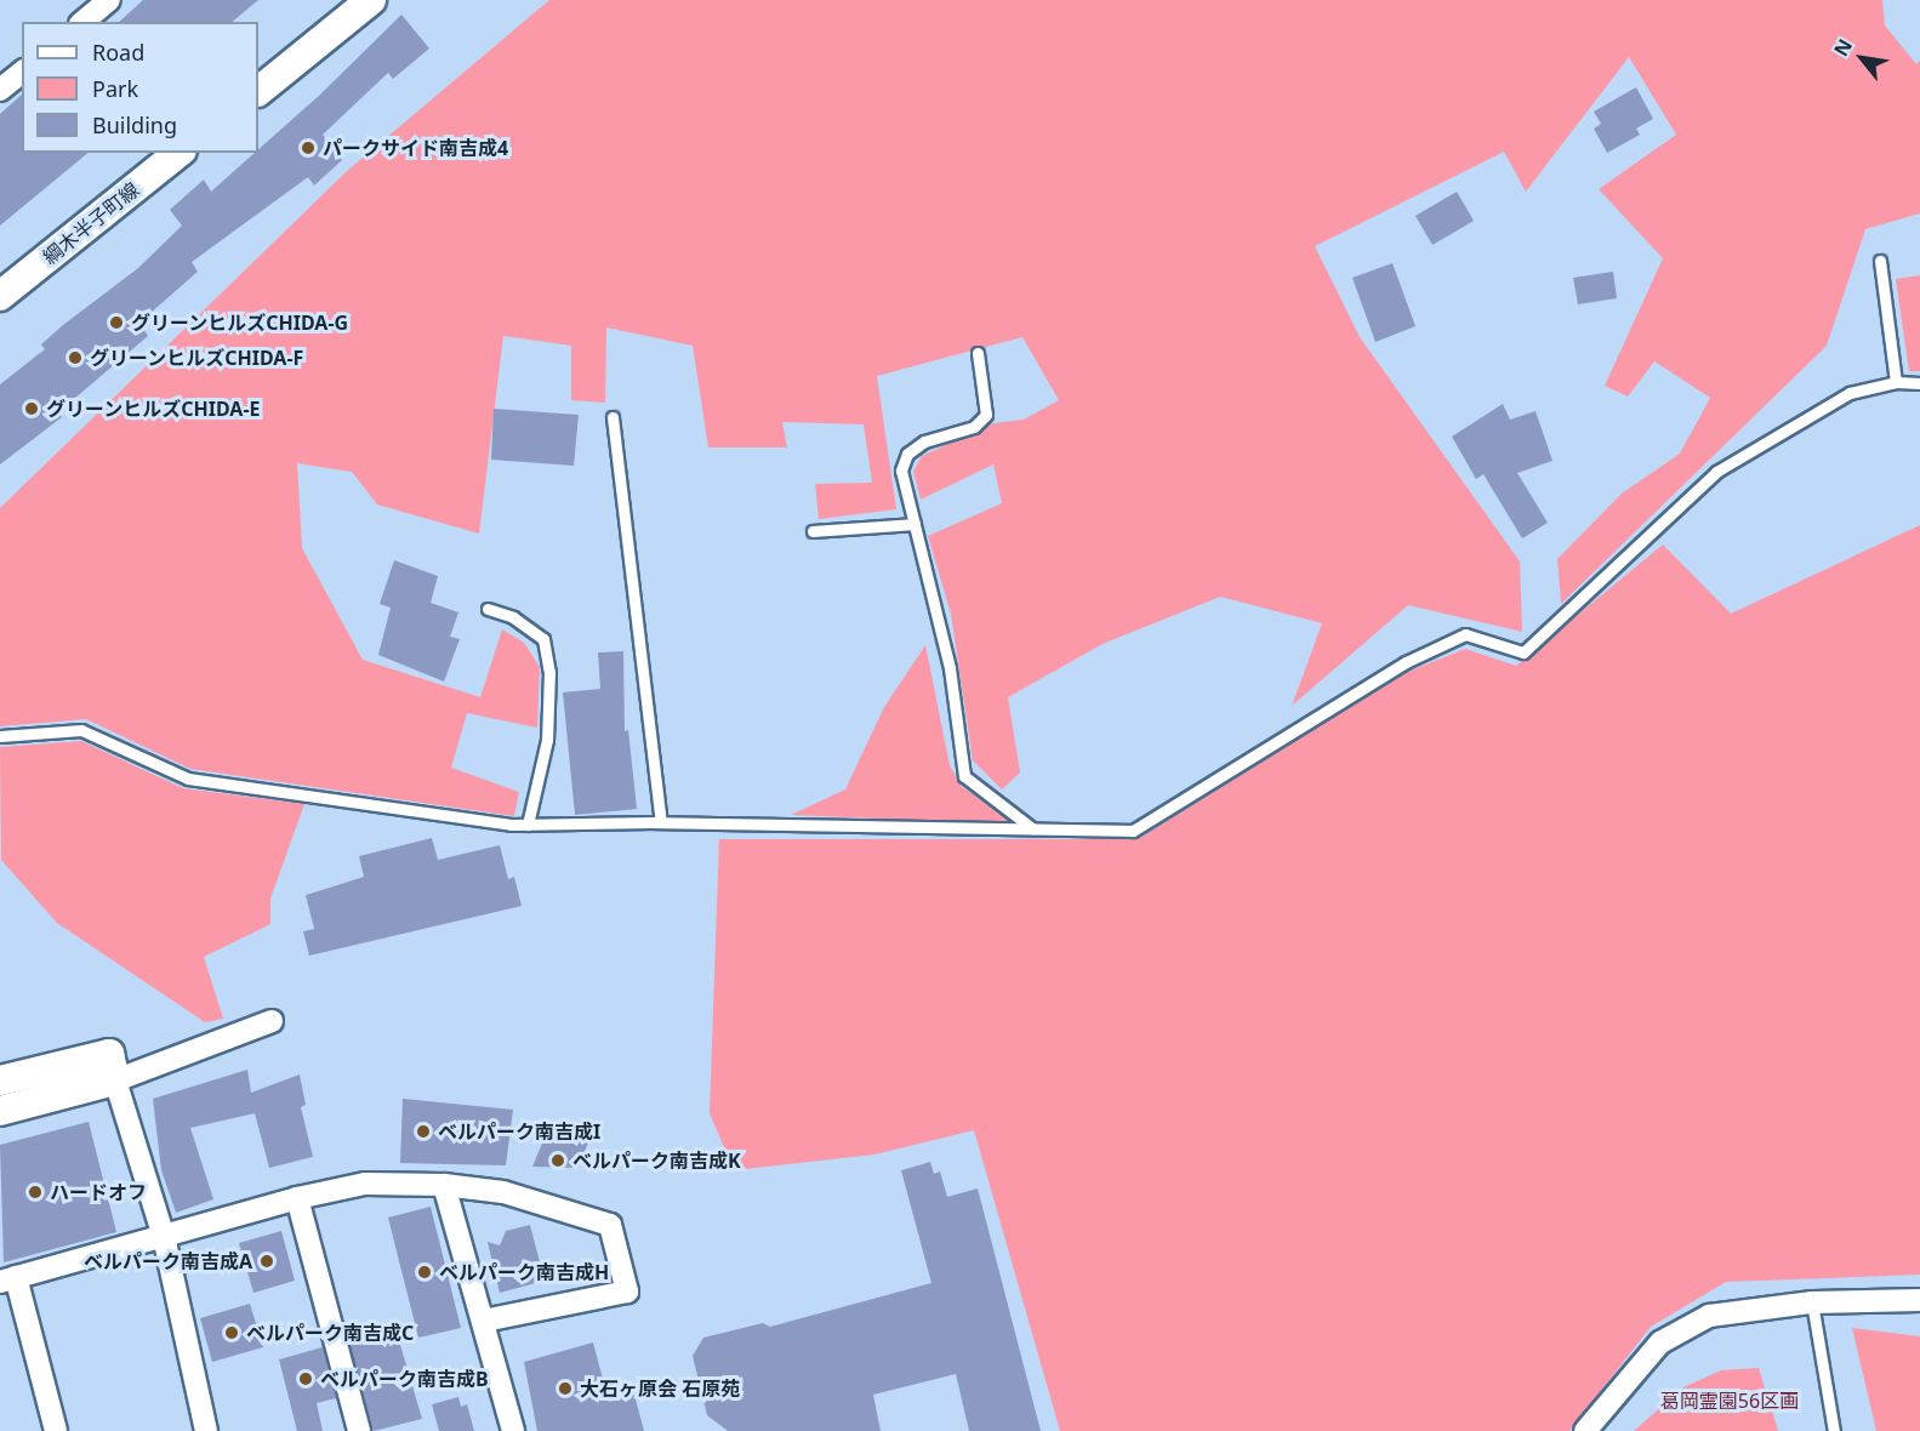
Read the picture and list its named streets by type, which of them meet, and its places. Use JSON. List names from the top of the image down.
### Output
{
  "streets": {
    "street": ["綱木半子町線"]
  },
  "parks": ["葛岡霊園56区画"],
  "places": [
    "パークサイド南吉成4",
    "グリーンヒルズCHIDA-G",
    "グリーンヒルズCHIDA-F",
    "グリーンヒルズCHIDA-E",
    "ベルパーク南吉成I",
    "ベルパーク南吉成K",
    "ハードオフ",
    "ベルパーク南吉成A",
    "ベルパーク南吉成H",
    "ベルパーク南吉成C",
    "ベルパーク南吉成B",
    "大石ヶ原会 石原苑"
  ],
  "legend": ["Road", "Park", "Building"],
  "north": "top left"
}
